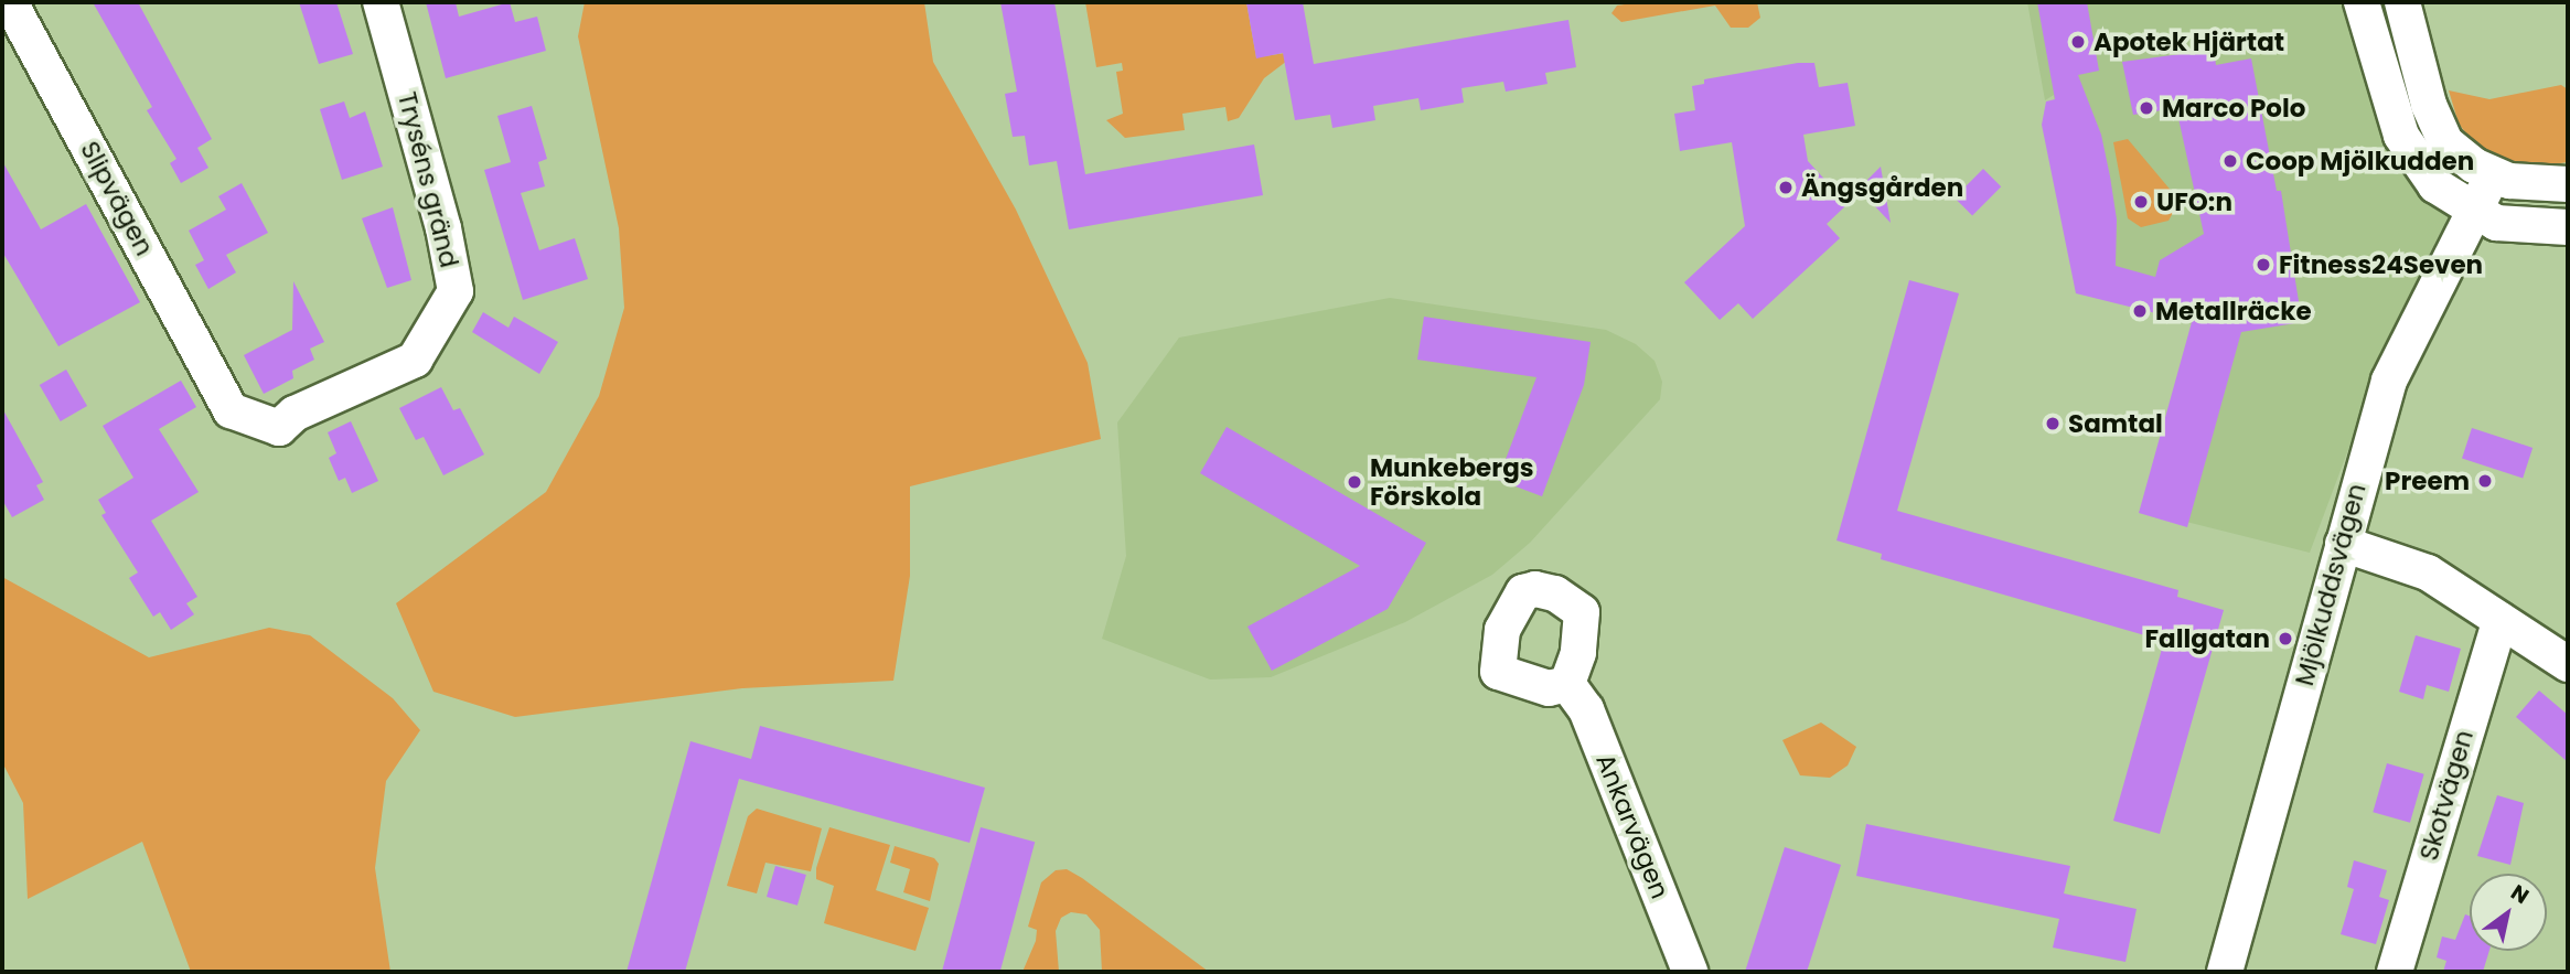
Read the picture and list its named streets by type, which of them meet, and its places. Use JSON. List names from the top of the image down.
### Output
{
  "streets": {
    "street": [
      "Tryséns gränd",
      "Slipvägen",
      "Mjölkuddsvägen",
      "Skotvägen",
      "Ankarvägen"
    ]
  },
  "crossings": [
    ["Tryséns gränd", "Slipvägen"]
  ],
  "places": [
    "Apotek Hjärtat",
    "Marco Polo",
    "Coop Mjölkudden",
    "Ängsgården",
    "UFO:n",
    "Fitness24Seven",
    "Metallräcke",
    "Samtal",
    "Preem",
    "Munkebergs Förskola",
    "Fallgatan"
  ],
  "north": "top right"
}
